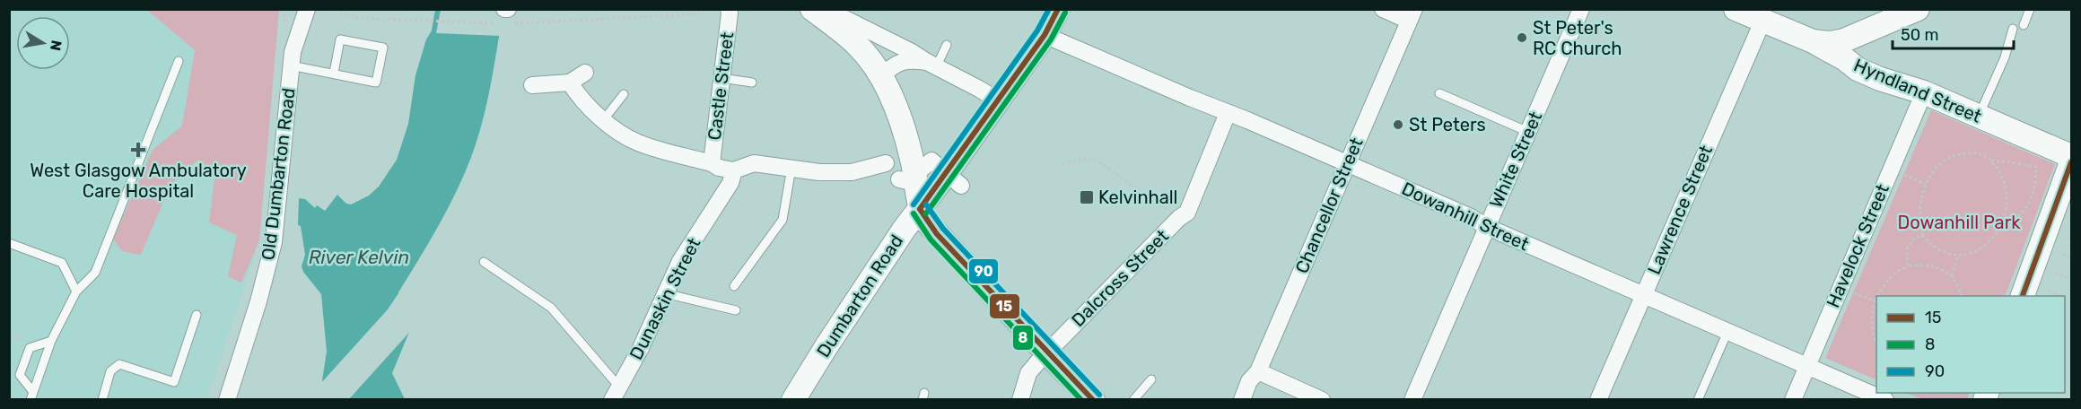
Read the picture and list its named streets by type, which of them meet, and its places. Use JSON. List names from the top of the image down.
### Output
{
  "streets": {
    "street": [
      "Castle Street",
      "Hyndland Street",
      "White Street",
      "Old Dumbarton Road",
      "Chancellor Street",
      "Lawrence Street",
      "Dowanhill Street",
      "Havelock Street",
      "Dalcross Street",
      "Dumbarton Road",
      "Dunaskin Street"
    ]
  },
  "crossings": [
    ["Hyndland Street", "Lawrence Street"],
    ["Hyndland Street", "Havelock Street"],
    ["White Street", "Dowanhill Street"],
    ["Chancellor Street", "Dowanhill Street"],
    ["Lawrence Street", "Dowanhill Street"],
    ["Dowanhill Street", "Havelock Street"],
    ["Dowanhill Street", "Dalcross Street"],
    ["Dowanhill Street", "Dumbarton Road"]
  ],
  "water": ["River Kelvin"],
  "parks": ["Dowanhill Park"],
  "places": {
    "other": ["St Peter's RC Church", "St Peters"],
    "health": ["West Glasgow Ambulatory Care Hospital"],
    "transit": ["Kelvinhall"]
  },
  "lines": ["transit line 15", "transit line 90", "transit line 8"],
  "legend": ["15", "8", "90"],
  "scale_bar": "50 m",
  "north": "right"
}
